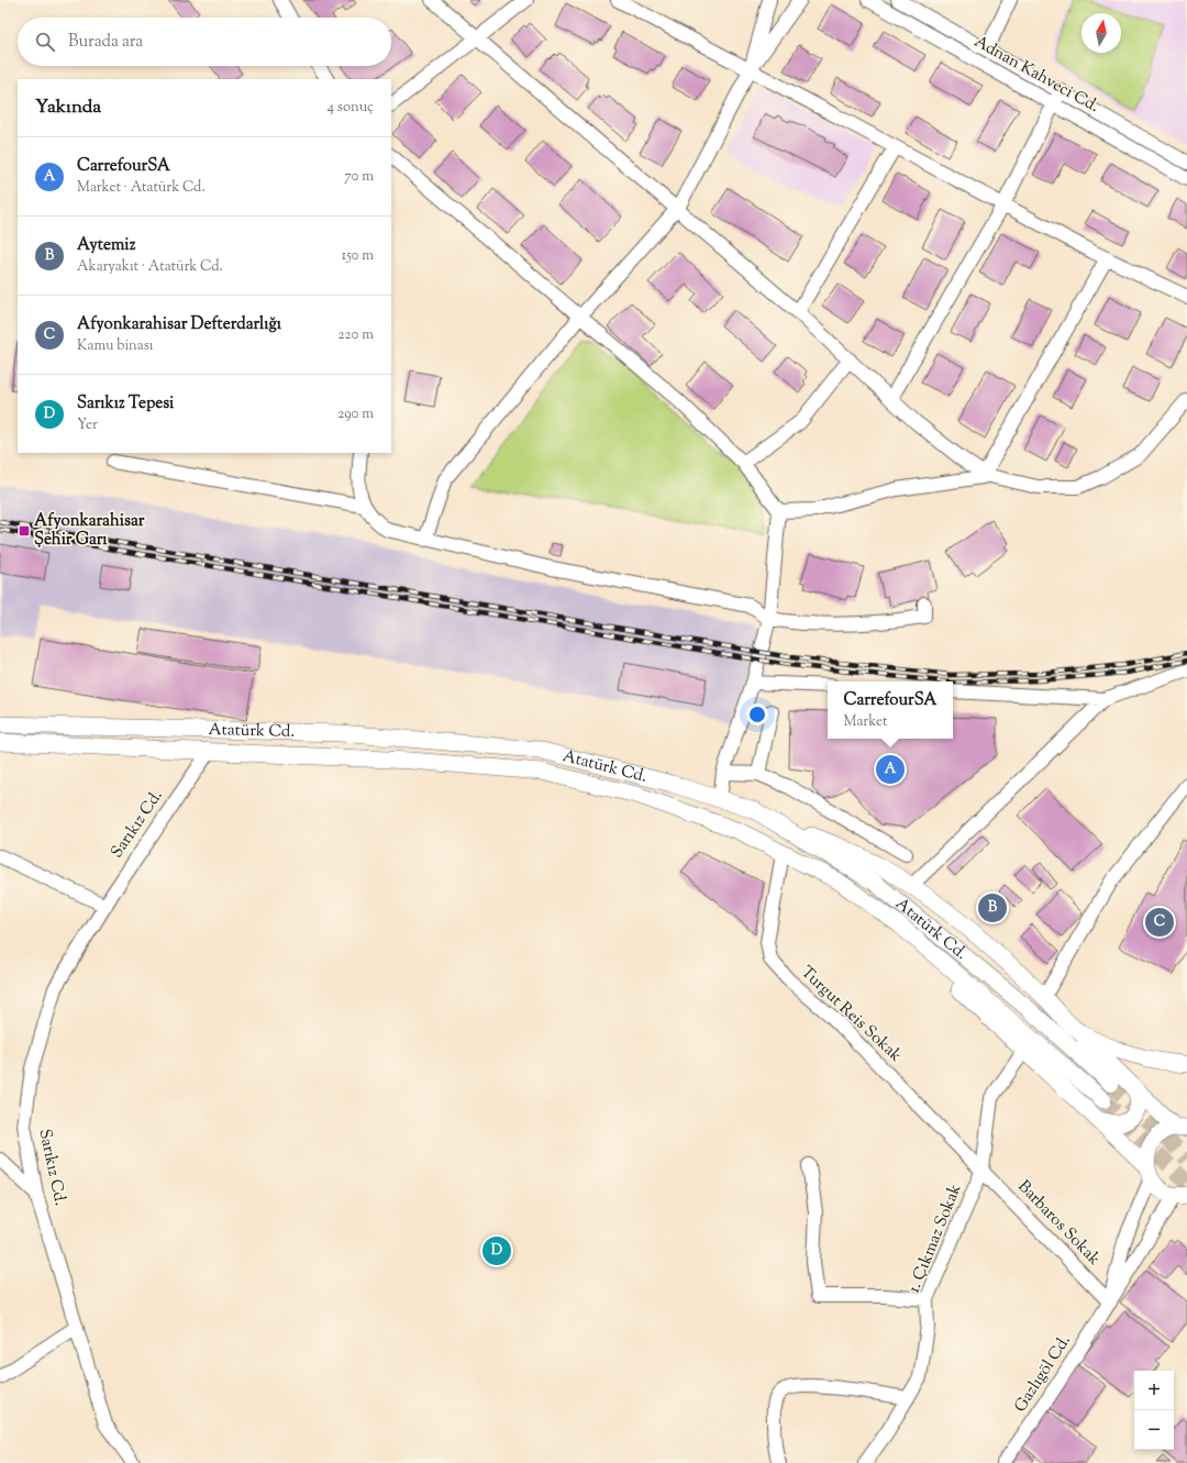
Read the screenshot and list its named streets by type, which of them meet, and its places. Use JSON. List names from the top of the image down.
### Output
{
  "streets": {
    "main road": ["Atatürk Cd."],
    "street": [
      "Adnan Kahveci Cd.",
      "Sarıkız Cd.",
      "Turgut Reis Sokak",
      "Barbaros Sokak",
      "1. Çıkmaz Sokak",
      "Gazlıgöl Cd."
    ]
  },
  "crossings": [
    ["Atatürk Cd.", "Sarıkız Cd."],
    ["Atatürk Cd.", "Turgut Reis Sokak"],
    ["Turgut Reis Sokak", "Barbaros Sokak"],
    ["Turgut Reis Sokak", "1. Çıkmaz Sokak"],
    ["Barbaros Sokak", "1. Çıkmaz Sokak"],
    ["Barbaros Sokak", "Gazlıgöl Cd."]
  ],
  "places": {
    "transit": ["Afyonkarahisar Şehir Garı"]
  },
  "north": "top",
  "page": {
    "search": "Burada ara",
    "heading": ["Yakında", "4 sonuç"],
    "list": [
      {
        "mark": "A",
        "name": "CarrefourSA",
        "note": "Market · Atatürk Cd.",
        "value": "70 m"
      },
      {
        "mark": "B",
        "name": "Aytemiz",
        "note": "Akaryakıt · Atatürk Cd.",
        "value": "150 m"
      },
      {
        "mark": "C",
        "name": "Afyonkarahisar Defterdarlığı",
        "note": "Kamu binası",
        "value": "220 m"
      },
      {
        "mark": "D",
        "name": "Sarıkız Tepesi",
        "note": "Yer",
        "value": "290 m"
      }
    ],
    "popup": ["CarrefourSA", "Market"],
    "pins": [
      "A",
      "B",
      "C",
      "D"
    ],
    "map_buttons": ["+", "−"]
  }
}
